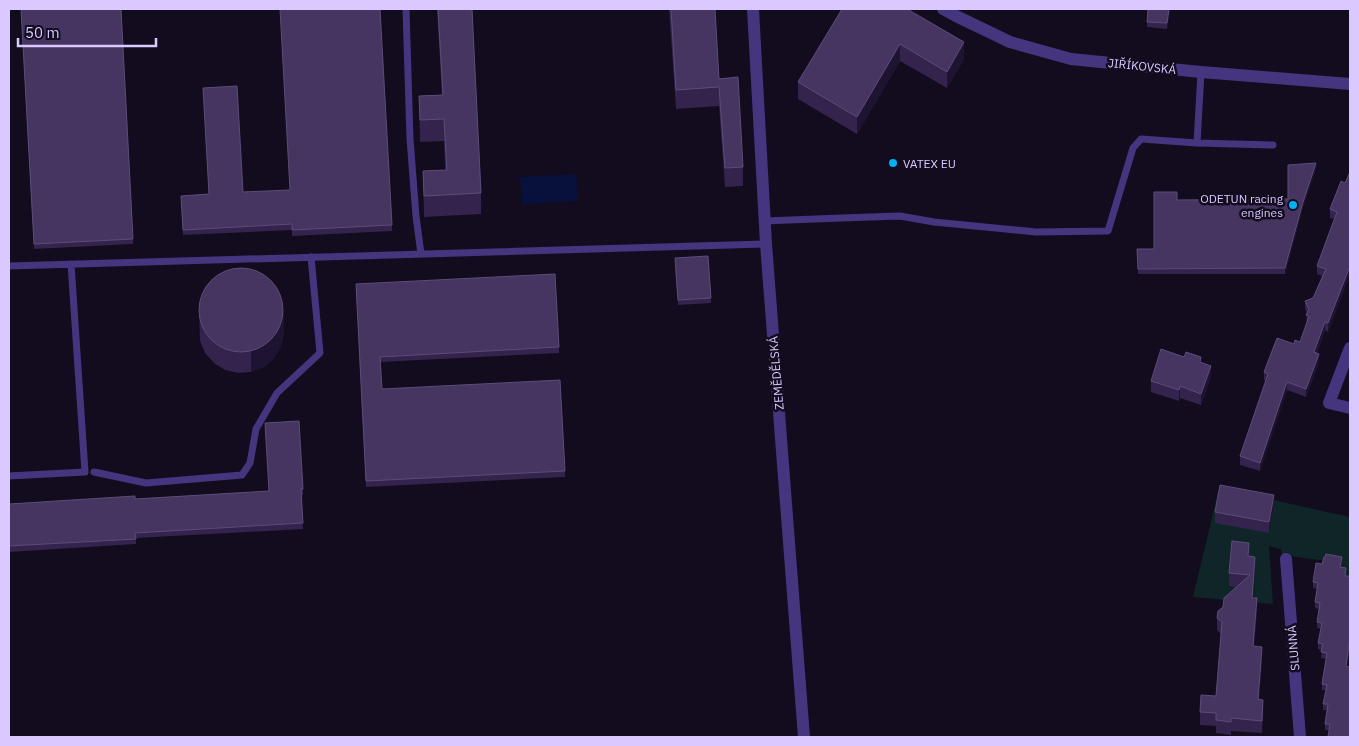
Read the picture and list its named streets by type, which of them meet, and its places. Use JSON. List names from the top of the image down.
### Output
{
  "streets": {
    "street": ["JIŘÍKOVSKÁ", "ZEMĚDĚLSKÁ", "SLUNNÁ"]
  },
  "places": ["VATEX EU", "ODETUN racing engines"],
  "scale_bar": "50 m"
}
